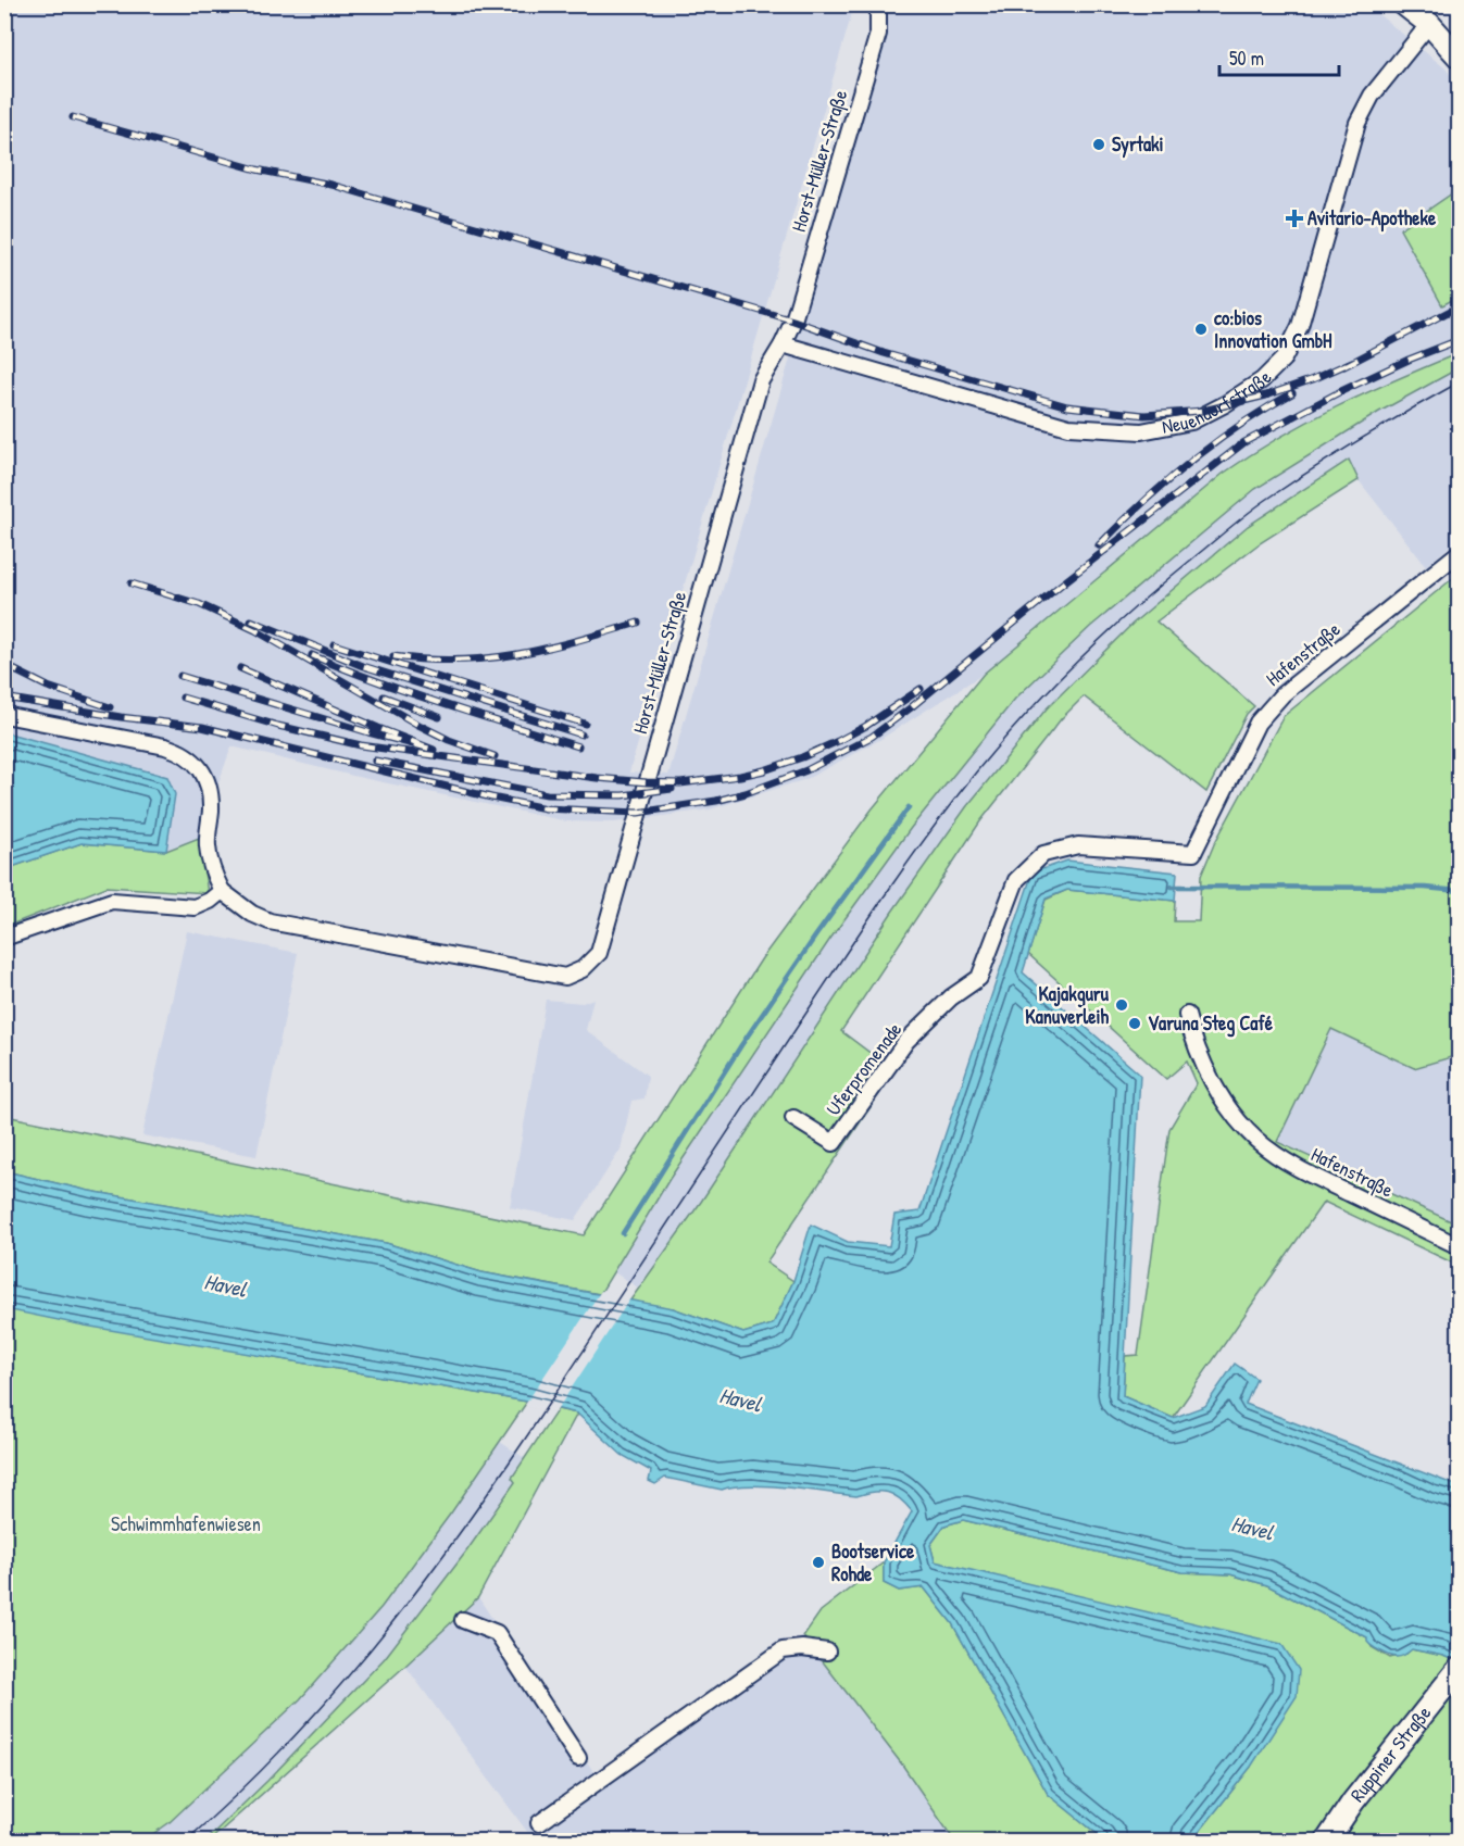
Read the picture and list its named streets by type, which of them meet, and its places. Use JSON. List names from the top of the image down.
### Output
{
  "streets": {
    "main road": ["Ruppiner Straße"],
    "street": [
      "Horst-Müller-Straße",
      "Neuendorfstraße",
      "Hafenstraße",
      "Uferpromenade"
    ]
  },
  "crossings": [
    ["Horst-Müller-Straße", "Neuendorfstraße"],
    ["Hafenstraße", "Uferpromenade"]
  ],
  "water": ["Havel"],
  "parks": ["Schwimmhafenwiesen"],
  "places": {
    "other": [
      "Syrtaki",
      "co:bios Innovation GmbH",
      "Kajakguru Kanuverleih",
      "Varuna Steg Café",
      "Bootservice Rohde"
    ],
    "health": ["Avitario-Apotheke"]
  },
  "scale_bar": "50 m"
}
